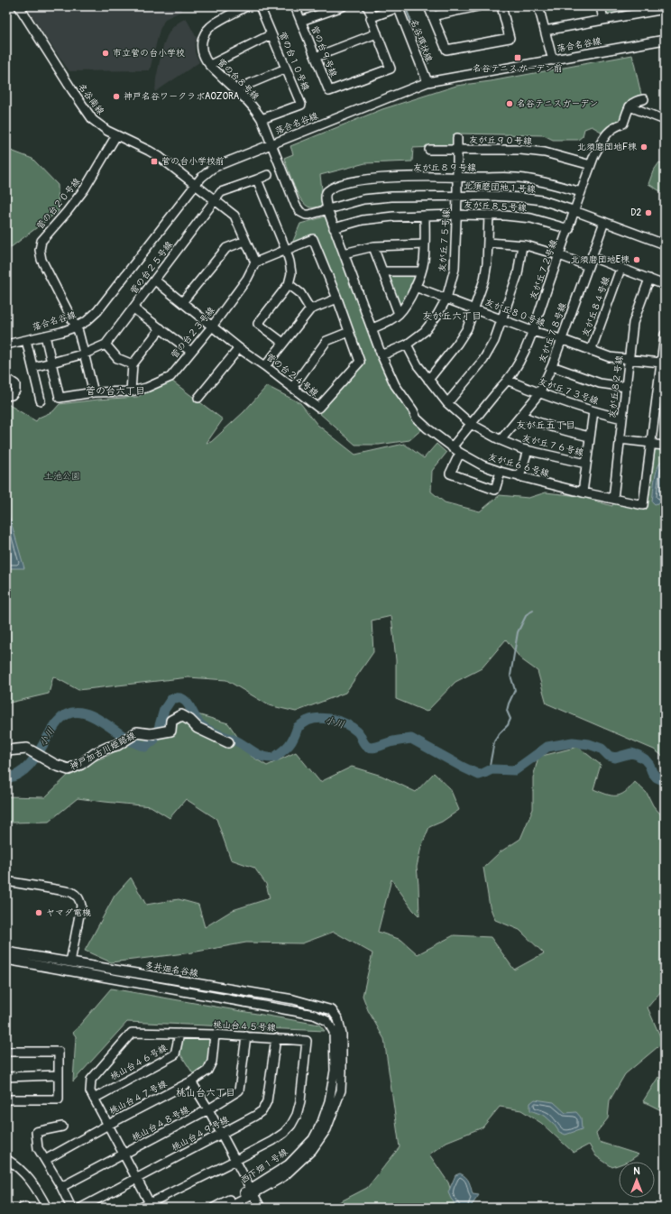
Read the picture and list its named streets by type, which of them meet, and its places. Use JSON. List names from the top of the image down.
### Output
{
  "streets": {
    "main road": ["神戸加古川姫路線"],
    "street": [
      "名谷環状線",
      "落合名谷線",
      "菅の台９号線",
      "菅の台１０号線",
      "菅の台８号線",
      "名谷南線",
      "友が丘９０号線",
      "友が丘８９号線",
      "北須磨団地１号線",
      "菅の台２０号線",
      "友が丘８５号線",
      "友が丘７５号線",
      "菅の台２５号線",
      "友が丘７２号線",
      "友が丘８４号線",
      "友が丘８０号線",
      "菅の台２３号線",
      "友が丘７８号線",
      "菅の台２４号線",
      "友が丘８２号線",
      "友が丘７３号線",
      "友が丘７６号線",
      "友が丘６６号線",
      "多井畑名谷線",
      "桃山台４５号線",
      "桃山台４６号線",
      "桃山台４７号線",
      "桃山台４８号線",
      "桃山台４９号線",
      "西下畑１号線"
    ]
  },
  "crossings": [
    ["名谷環状線", "落合名谷線"],
    ["落合名谷線", "菅の台８号線"],
    ["落合名谷線", "名谷南線"],
    ["落合名谷線", "北須磨団地１号線"],
    ["落合名谷線", "菅の台２０号線"],
    ["菅の台１０号線", "菅の台８号線"],
    ["菅の台８号線", "北須磨団地１号線"],
    ["名谷南線", "菅の台２０号線"],
    ["友が丘９０号線", "友が丘７５号線"],
    ["友が丘９０号線", "友が丘７２号線"],
    ["友が丘８９号線", "北須磨団地１号線"],
    ["友が丘８９号線", "友が丘７５号線"],
    ["友が丘８９号線", "友が丘７２号線"],
    ["友が丘８９号線", "友が丘６６号線"],
    ["北須磨団地１号線", "友が丘７５号線"],
    ["北須磨団地１号線", "友が丘７２号線"],
    ["北須磨団地１号線", "友が丘７８号線"],
    ["北須磨団地１号線", "友が丘６６号線"],
    ["友が丘８５号線", "友が丘７５号線"],
    ["友が丘８５号線", "友が丘７２号線"],
    ["友が丘８５号線", "友が丘６６号線"],
    ["友が丘７５号線", "友が丘８０号線"],
    ["友が丘７５号線", "友が丘７６号線"],
    ["友が丘７５号線", "友が丘６６号線"],
    ["菅の台２５号線", "菅の台２４号線"],
    ["友が丘７２号線", "友が丘８０号線"],
    ["友が丘７２号線", "友が丘７３号線"],
    ["友が丘７２号線", "友が丘７６号線"],
    ["友が丘７２号線", "友が丘６６号線"],
    ["友が丘８４号線", "友が丘８０号線"],
    ["友が丘８０号線", "友が丘７８号線"],
    ["友が丘８０号線", "友が丘８２号線"],
    ["友が丘８０号線", "友が丘６６号線"],
    ["菅の台２３号線", "菅の台２４号線"],
    ["友が丘７８号線", "友が丘７３号線"],
    ["友が丘７８号線", "友が丘７６号線"],
    ["友が丘８２号線", "友が丘７３号線"],
    ["友が丘８２号線", "友が丘６６号線"],
    ["多井畑名谷線", "西下畑１号線"],
    ["桃山台４５号線", "桃山台４６号線"],
    ["桃山台４５号線", "桃山台４７号線"],
    ["桃山台４５号線", "桃山台４８号線"],
    ["桃山台４５号線", "桃山台４９号線"]
  ],
  "districts": [
    "友が丘六丁目",
    "菅の台六丁目",
    "友が丘五丁目",
    "桃山台六丁目"
  ],
  "water": ["小川"],
  "parks": ["土池公園"],
  "places": {
    "other": [
      "市立菅の台小学校",
      "神戸名谷ワークラボAOZORA",
      "名谷テニスガーデン",
      "北須磨団地F棟",
      "D2",
      "北須磨団地E棟",
      "ヤマダ電機"
    ],
    "transit": ["名谷テニスガーデン前", "菅の台小学校前"]
  },
  "north": "top"
}
